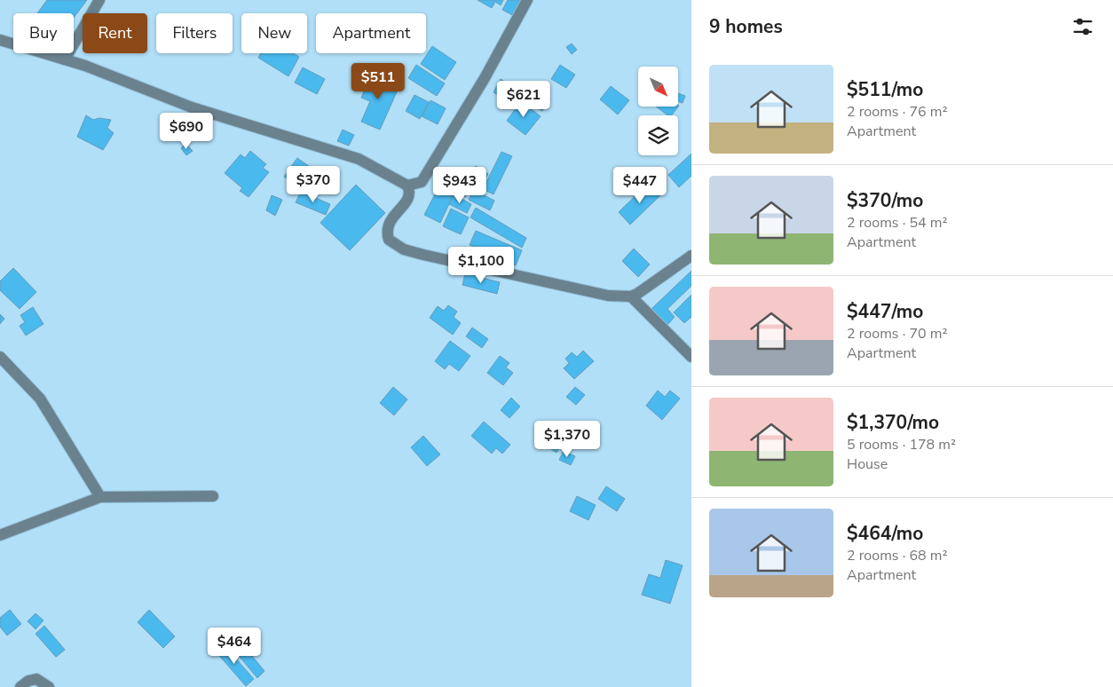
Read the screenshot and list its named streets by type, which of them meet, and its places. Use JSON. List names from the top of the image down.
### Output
{
  "north": "bottom right",
  "page": {
    "heading": "9 homes",
    "chip": [
      "Buy",
      "Rent",
      "Filters",
      "New",
      "Apartment"
    ],
    "list": [
      {
        "name": "$511/mo",
        "note": "2 rooms · 76 m² · Apartment"
      },
      {
        "name": "$370/mo",
        "note": "2 rooms · 54 m² · Apartment"
      },
      {
        "name": "$447/mo",
        "note": "2 rooms · 70 m² · Apartment"
      },
      {
        "name": "$1,370/mo",
        "note": "5 rooms · 178 m² · House"
      },
      {
        "name": "$464/mo",
        "note": "2 rooms · 68 m² · Apartment"
      }
    ],
    "price": [
      "$511",
      "$621",
      "$690",
      "$370",
      "$943",
      "$447",
      "$1,100",
      "$1,370",
      "$464"
    ]
  }
}
